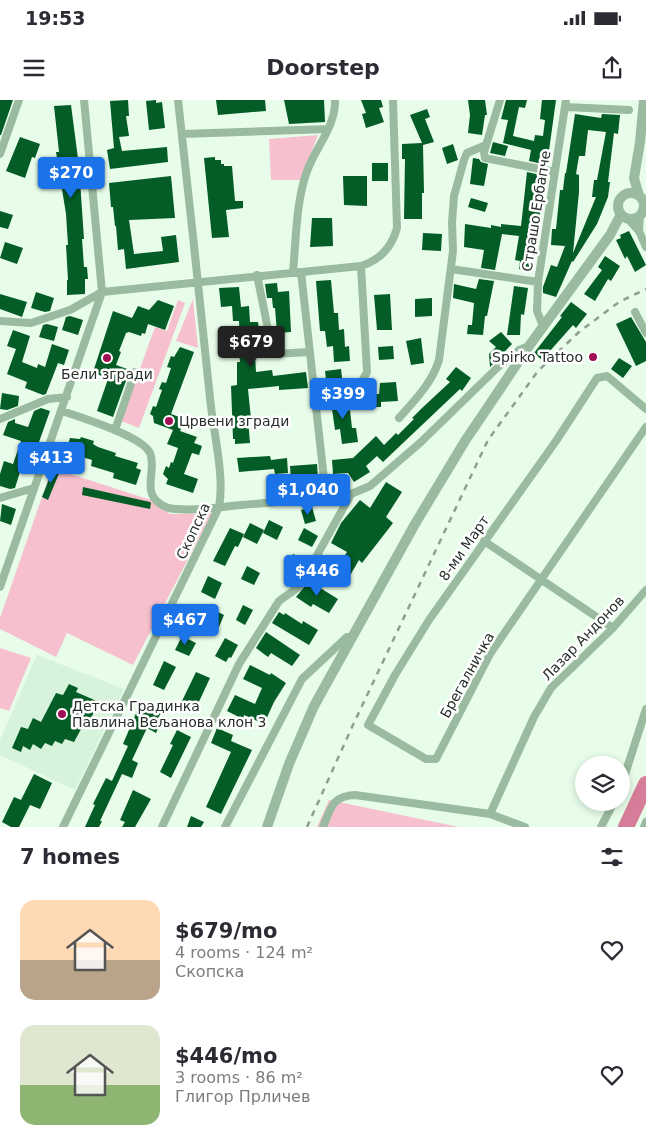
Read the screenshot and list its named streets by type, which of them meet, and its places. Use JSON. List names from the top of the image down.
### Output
{
  "streets": {
    "street": [
      "Страшо Ербапче",
      "Скопска",
      "8-ми Март",
      "Лазар Андонов",
      "Брегалничка"
    ]
  },
  "crossings": [
    ["8-ми Март", "Брегалничка"]
  ],
  "places": [
    "Spirko Tattoo",
    "Бели згради",
    "Црвени згради",
    "Детска Градинка Павлина Вељанова клон 3"
  ],
  "page": {
    "status": "19:53",
    "header": "Doorstep",
    "price": [
      "$270",
      "$679",
      "$399",
      "$413",
      "$1,040",
      "$446",
      "$467"
    ],
    "heading": "7 homes",
    "list": [
      {
        "name": "$679/mo",
        "note": "4 rooms · 124 m² · Скопска"
      },
      {
        "name": "$446/mo",
        "note": "3 rooms · 86 m² · Глигор Прличев"
      }
    ]
  }
}
